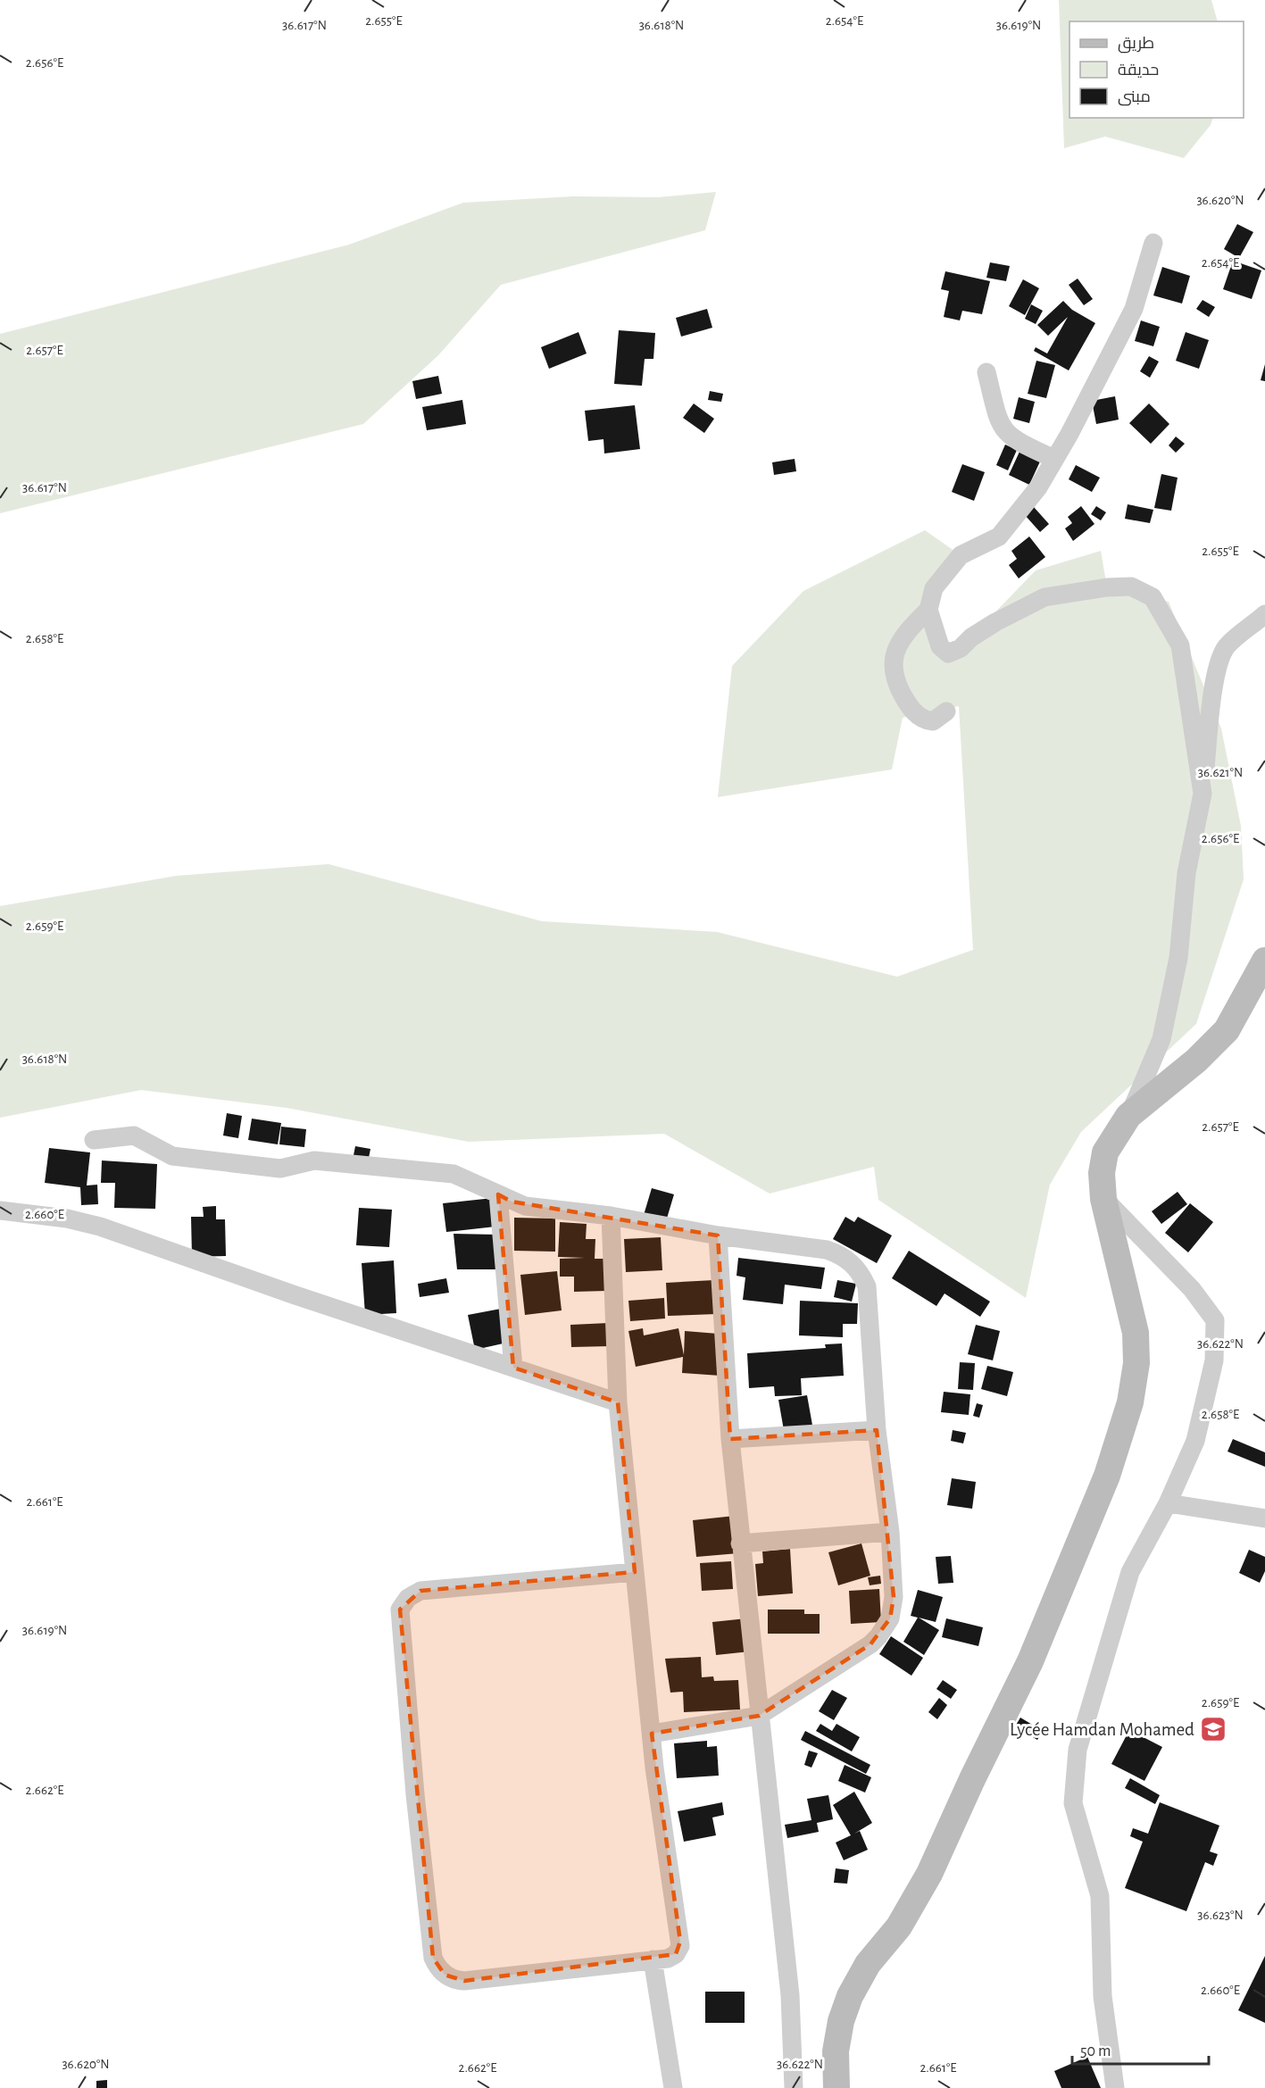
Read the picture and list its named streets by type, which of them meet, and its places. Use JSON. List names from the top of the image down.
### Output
{
  "places": {
    "school or university": ["Lycée Hamdan Mohamed"]
  },
  "legend": ["طريق", "حديقة", "مبنى"],
  "scale_bar": "50 m",
  "coordinates": [
    "2.655°E",
    "2.654°E",
    "36.617°N",
    "36.618°N",
    "36.619°N",
    "2.656°E",
    "36.620°N",
    "2.657°E",
    "2.658°E",
    "36.621°N",
    "2.659°E",
    "2.660°E",
    "36.622°N",
    "2.661°E",
    "2.662°E",
    "36.623°N"
  ]
}
